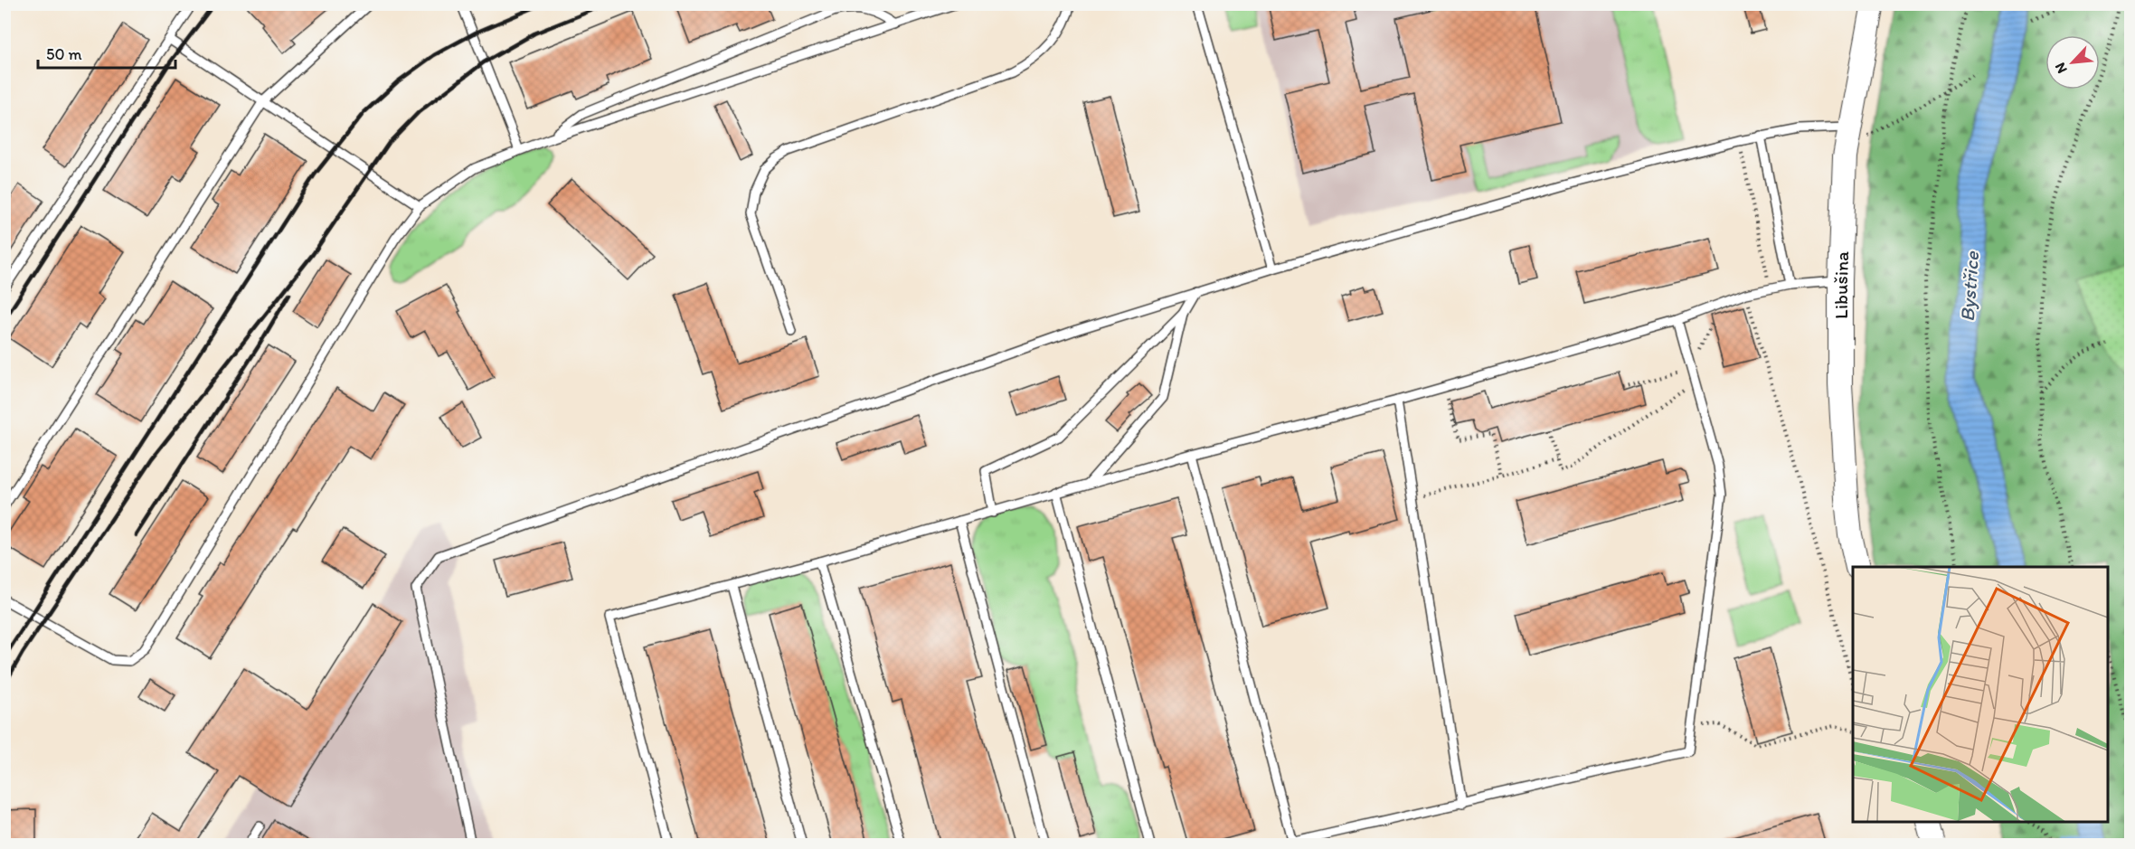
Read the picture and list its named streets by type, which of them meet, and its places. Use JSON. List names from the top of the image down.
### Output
{
  "streets": {
    "street": ["Libušina"]
  },
  "water": ["Bystřice"],
  "scale_bar": "50 m",
  "north": "bottom left"
}
